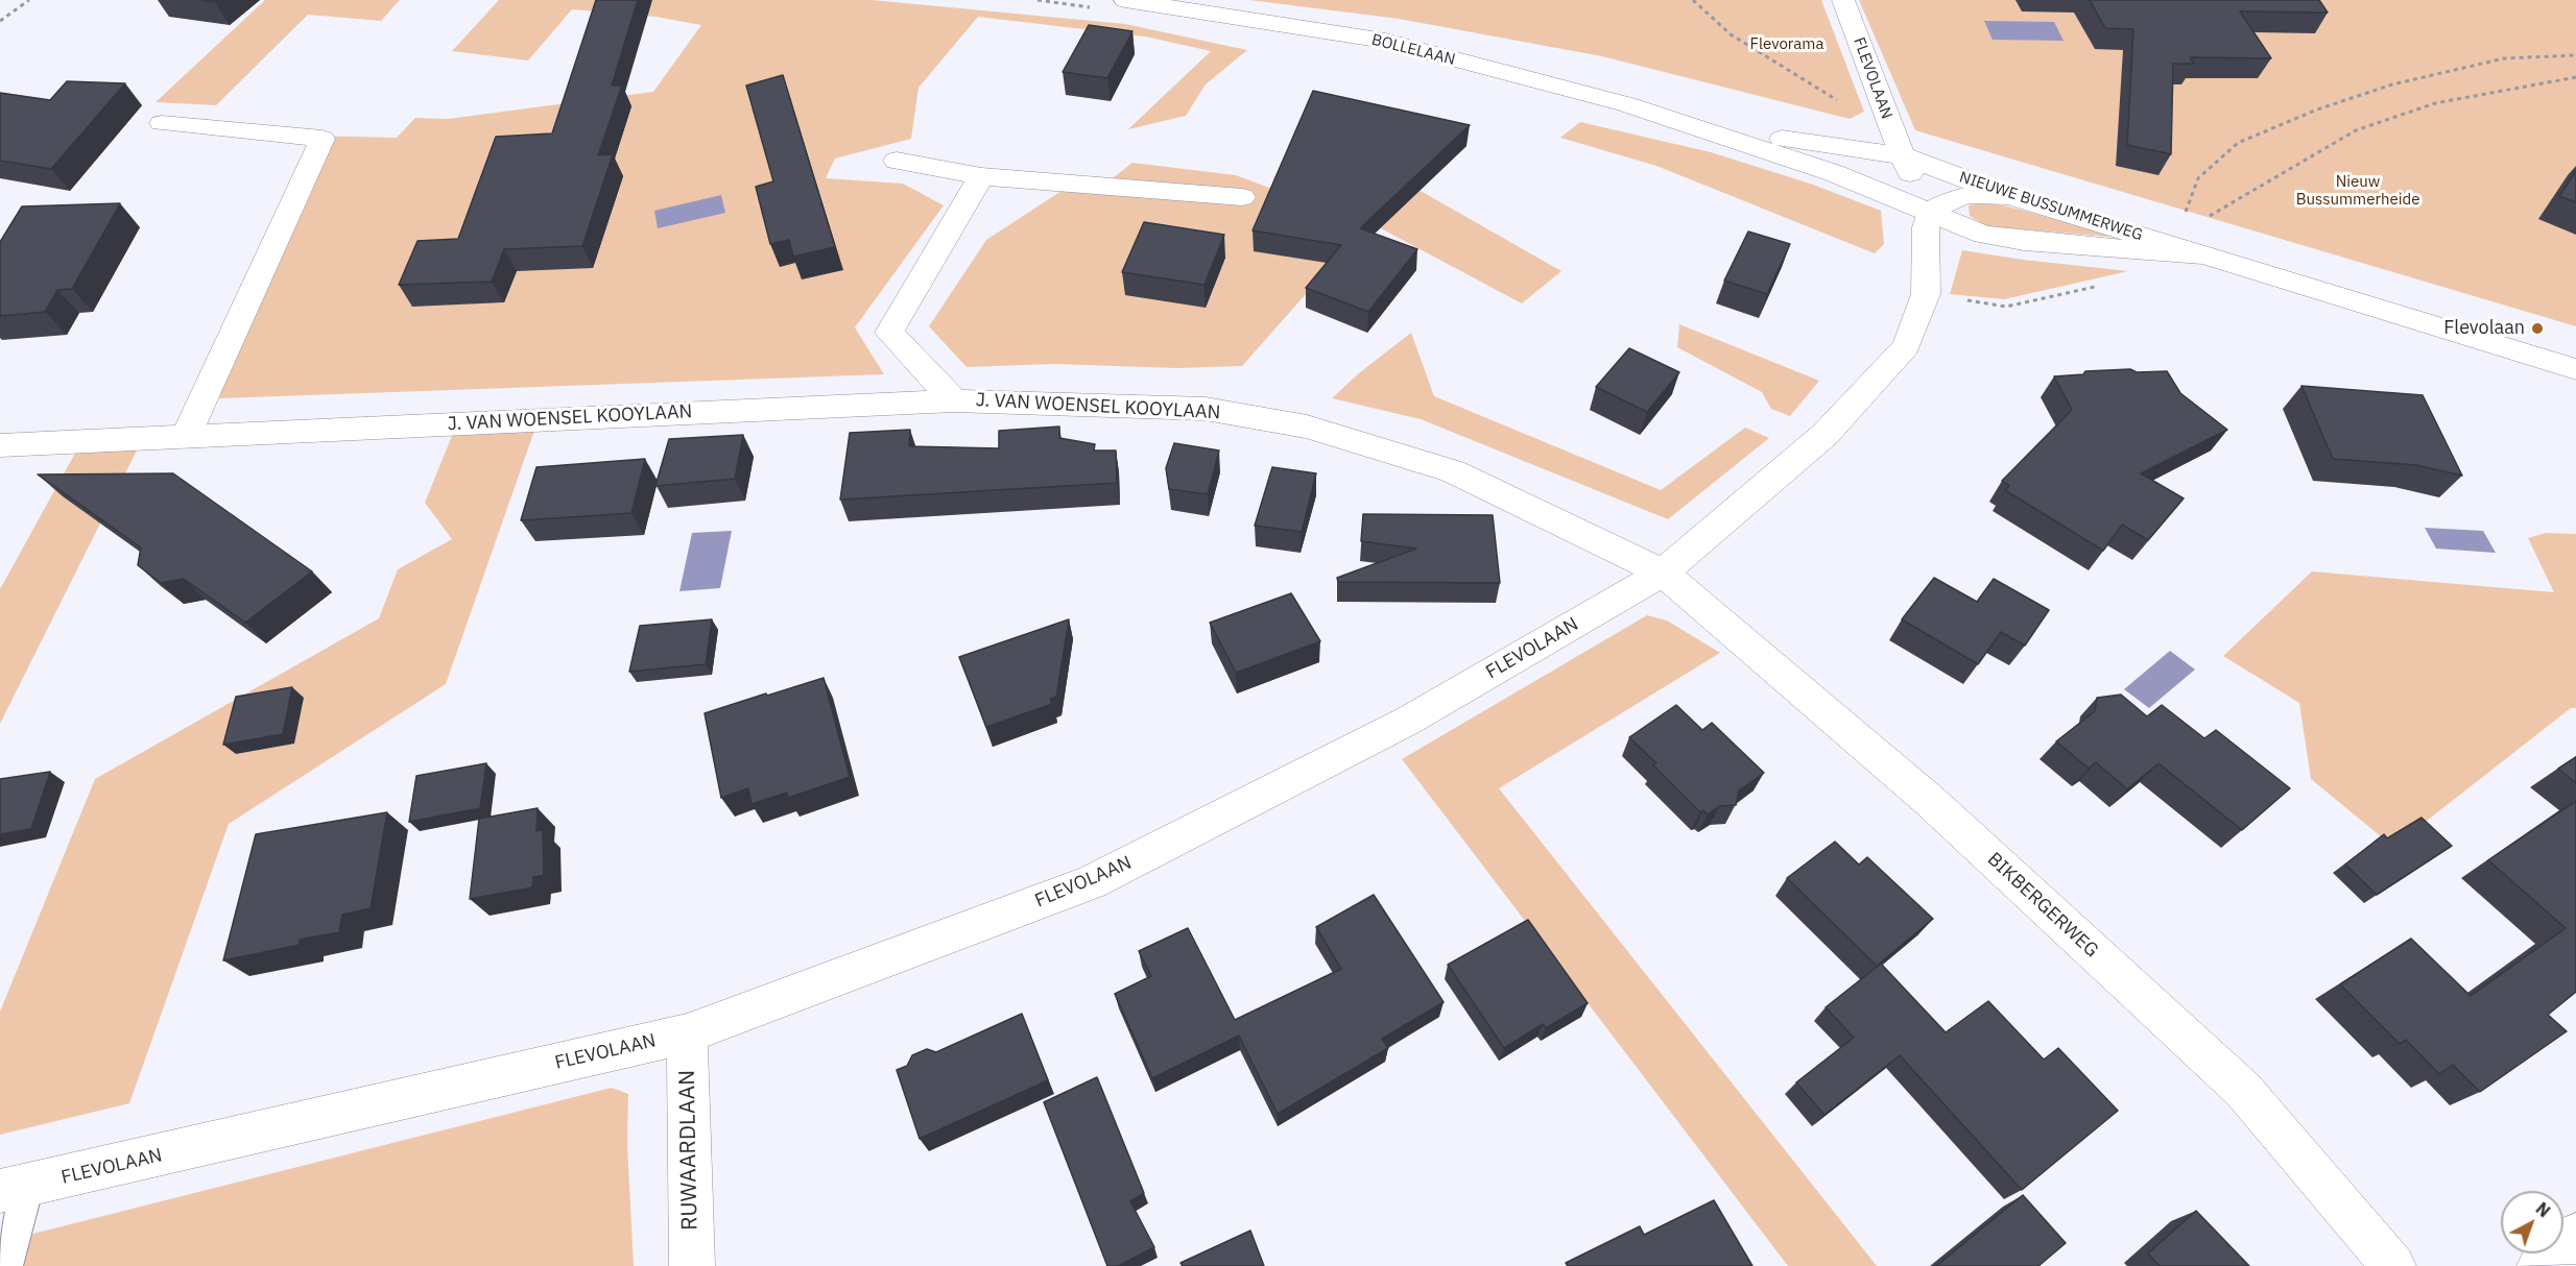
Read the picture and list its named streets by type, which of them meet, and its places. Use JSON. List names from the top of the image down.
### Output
{
  "streets": {
    "street": [
      "BOLLELAAN",
      "FLEVOLAAN",
      "NIEUWE BUSSUMMERWEG",
      "J. VAN WOENSEL KOOYLAAN",
      "BIKBERGERWEG",
      "RUWAARDLAAN"
    ]
  },
  "crossings": [
    ["BOLLELAAN", "FLEVOLAAN"],
    ["BOLLELAAN", "NIEUWE BUSSUMMERWEG"],
    ["FLEVOLAAN", "NIEUWE BUSSUMMERWEG"],
    ["FLEVOLAAN", "J. VAN WOENSEL KOOYLAAN"],
    ["FLEVOLAAN", "BIKBERGERWEG"],
    ["FLEVOLAAN", "RUWAARDLAAN"],
    ["J. VAN WOENSEL KOOYLAAN", "BIKBERGERWEG"]
  ],
  "parks": ["Flevorama", "Nieuw Bussummerheide"],
  "places": ["Flevolaan"],
  "north": "top right"
}
